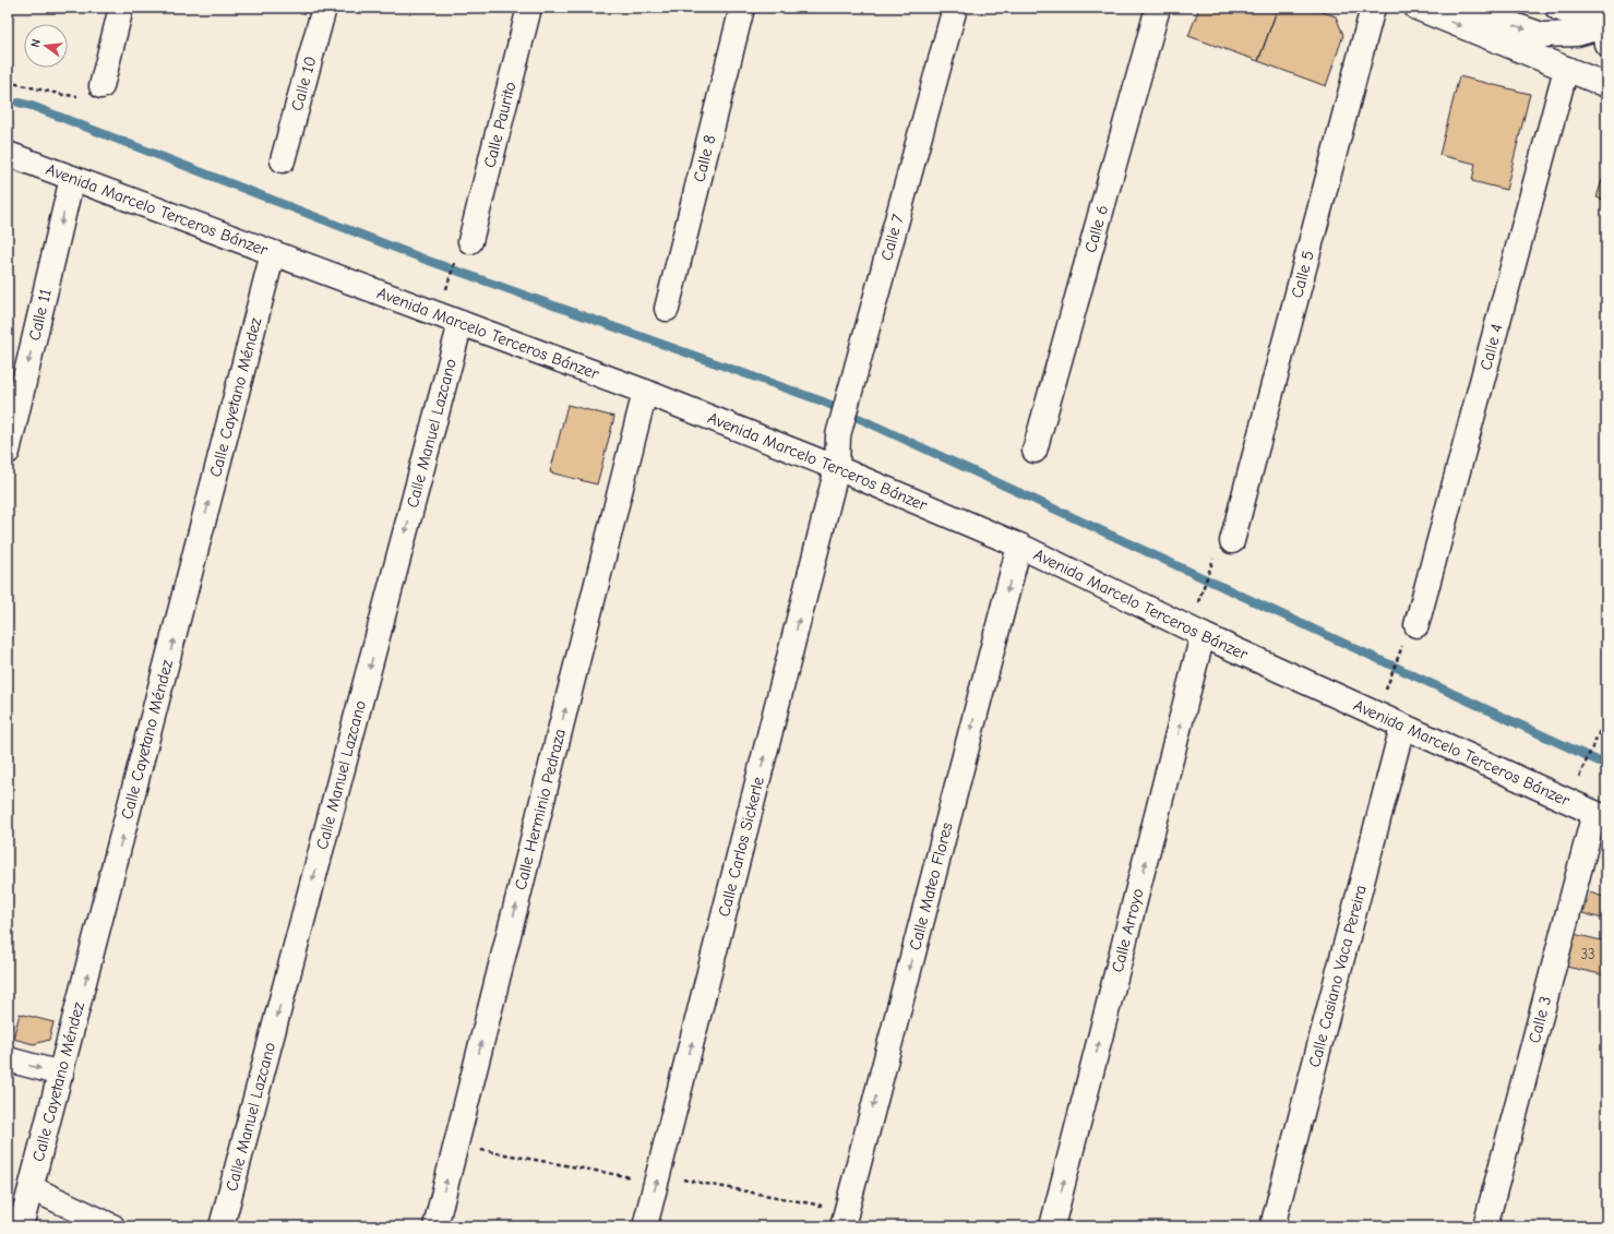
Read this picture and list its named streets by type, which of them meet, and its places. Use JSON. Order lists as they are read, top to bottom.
{
  "streets": {
    "street": [
      "Calle 10",
      "Calle Paurito",
      "Calle 8",
      "Avenida Marcelo Terceros Bánzer",
      "Calle 6",
      "Calle 7",
      "Calle 5",
      "Calle 11",
      "Calle 4",
      "Calle Cayetano Méndez",
      "Calle Manuel Lazcano",
      "Calle Herminio Pedraza",
      "Calle Carlos Sickerle",
      "Calle Mateo Flores",
      "Calle Arroyo",
      "Calle Casiano Vaca Pereira",
      "Calle 3"
    ]
  },
  "crossings": [
    ["Avenida Marcelo Terceros Bánzer", "Calle 7"],
    ["Avenida Marcelo Terceros Bánzer", "Calle 11"],
    ["Avenida Marcelo Terceros Bánzer", "Calle Cayetano Méndez"],
    ["Avenida Marcelo Terceros Bánzer", "Calle Manuel Lazcano"],
    ["Avenida Marcelo Terceros Bánzer", "Calle Herminio Pedraza"],
    ["Avenida Marcelo Terceros Bánzer", "Calle Carlos Sickerle"],
    ["Avenida Marcelo Terceros Bánzer", "Calle Mateo Flores"],
    ["Avenida Marcelo Terceros Bánzer", "Calle Arroyo"],
    ["Avenida Marcelo Terceros Bánzer", "Calle Casiano Vaca Pereira"],
    ["Avenida Marcelo Terceros Bánzer", "Calle 3"],
    ["Calle 7", "Calle Carlos Sickerle"]
  ],
  "one_way": [
    "Calle 11",
    "Calle Cayetano Méndez",
    "Calle Manuel Lazcano",
    "Calle Herminio Pedraza",
    "Calle Carlos Sickerle",
    "Calle Mateo Flores",
    "Calle Arroyo"
  ],
  "house_numbers": ["33"],
  "north": "left"
}
